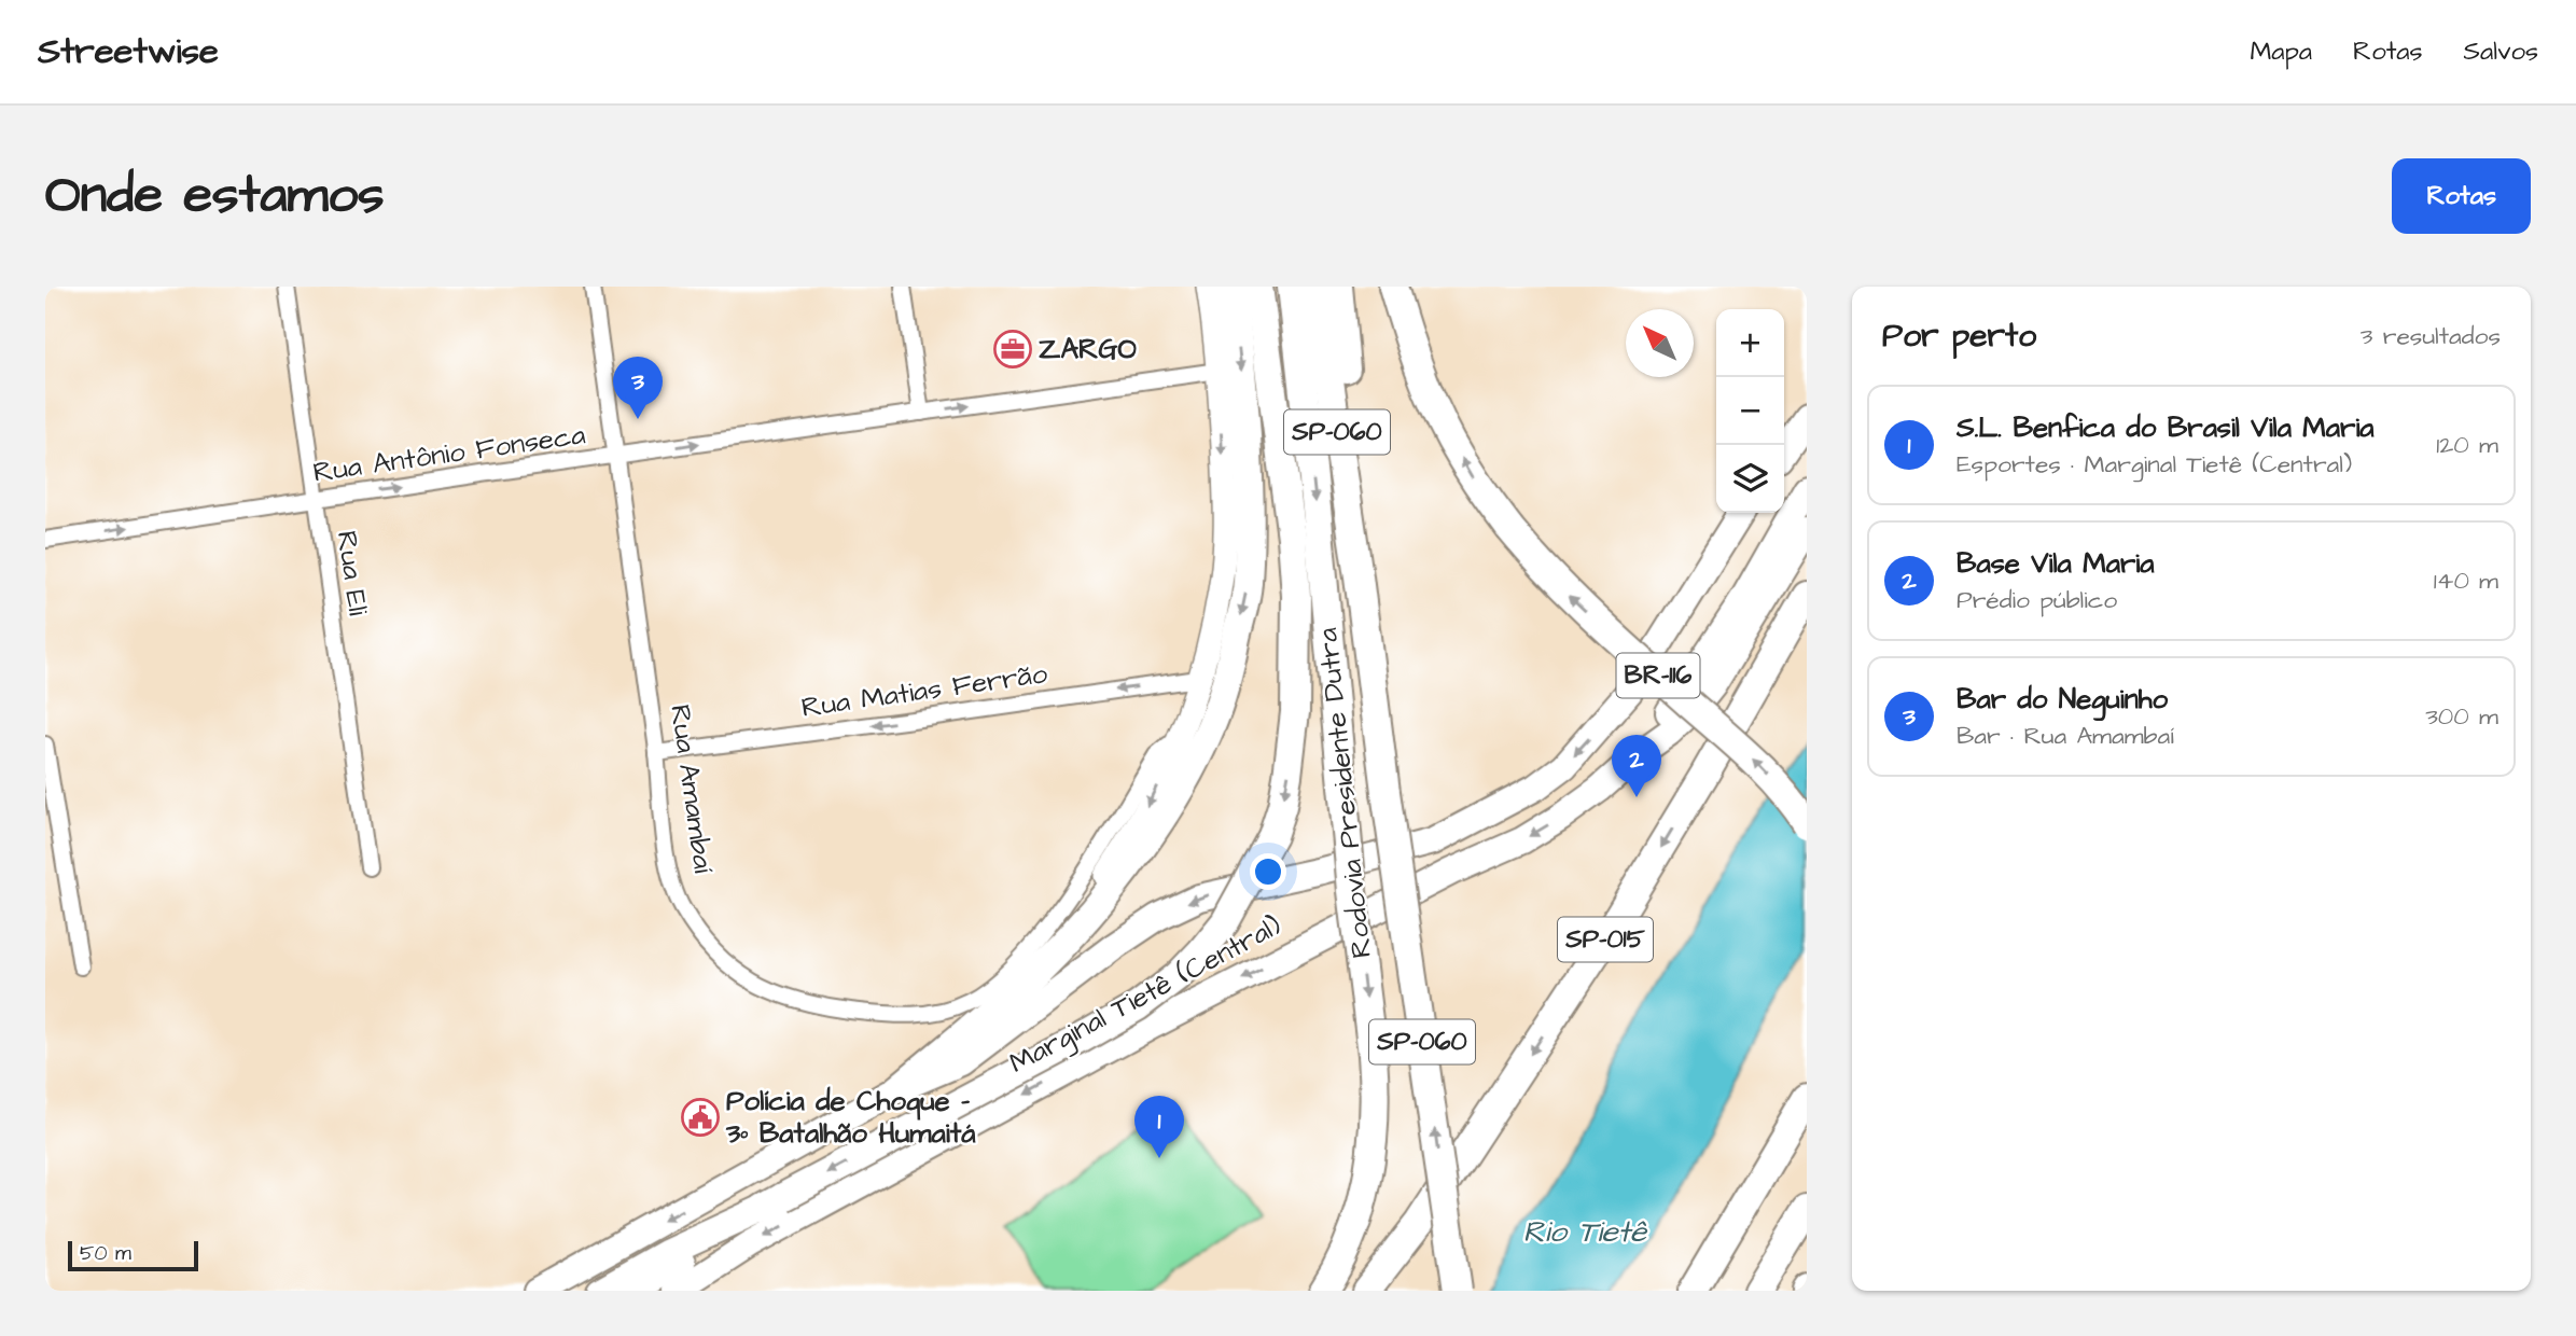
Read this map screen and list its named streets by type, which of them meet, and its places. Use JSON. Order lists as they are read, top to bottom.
{
  "streets": {
    "highway": [
      "SP-060",
      "BR-116",
      "Rodovia Presidente Dutra",
      "SP-015",
      "Marginal Tietê (Central)"
    ],
    "street": [
      "Rua Antônio Fonseca",
      "Rua Eli",
      "Rua Matias Ferrão",
      "Rua Amambaí"
    ]
  },
  "crossings": [
    ["Rua Antônio Fonseca", "Rua Eli"],
    ["Rua Antônio Fonseca", "Rua Amambaí"],
    ["Rua Matias Ferrão", "Rua Amambaí"]
  ],
  "one_way": ["Rua Antônio Fonseca", "Rua Matias Ferrão"],
  "water": ["Rio Tietê"],
  "places": {
    "office": ["ZARGO"],
    "public building": ["Polícia de Choque - 3º Batalhão Humaitá"]
  },
  "scale_bar": "50 m",
  "north": "top left",
  "page": {
    "header": "Streetwise",
    "nav": ["Mapa", "Rotas", "Salvos"],
    "buttons": "Rotas",
    "title": "Onde estamos",
    "heading": ["Por perto", "3 resultados"],
    "map_buttons": ["+", "−"],
    "pins": ["3", "2", "1"],
    "list": [
      {
        "mark": "1",
        "name": "S.L. Benfica do Brasil Vila Maria",
        "note": "Esportes · Marginal Tietê (Central)",
        "value": "120 m"
      },
      {
        "mark": "2",
        "name": "Base Vila Maria",
        "note": "Prédio público",
        "value": "140 m"
      },
      {
        "mark": "3",
        "name": "Bar do Neguinho",
        "note": "Bar · Rua Amambaí",
        "value": "300 m"
      }
    ],
    "scale": "50 m"
  }
}
